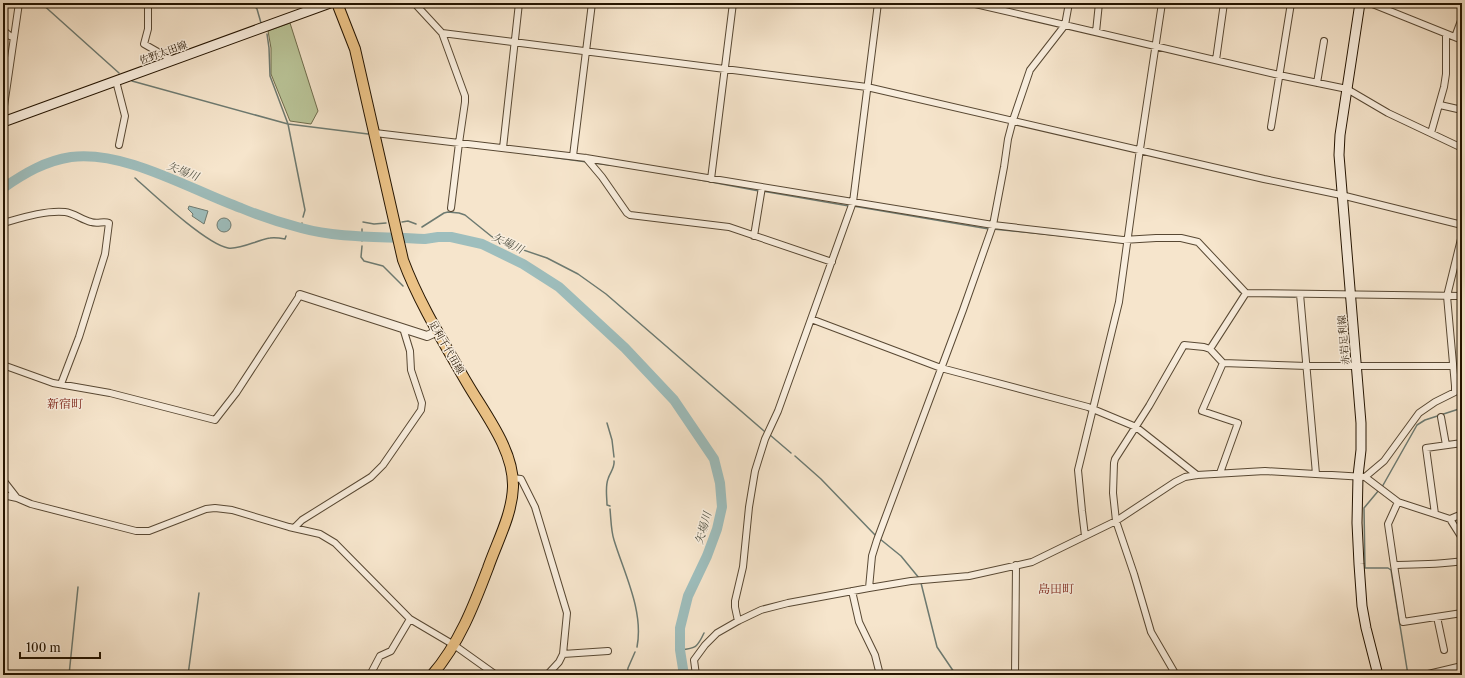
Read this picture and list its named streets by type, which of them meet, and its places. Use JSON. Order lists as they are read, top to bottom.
{
  "streets": {
    "main road": ["佐野太田線", "赤岩足利線", "足利千代田線"]
  },
  "districts": ["新宿町", "島田町"],
  "water": ["矢場川"],
  "scale_bar": "100 m"
}
